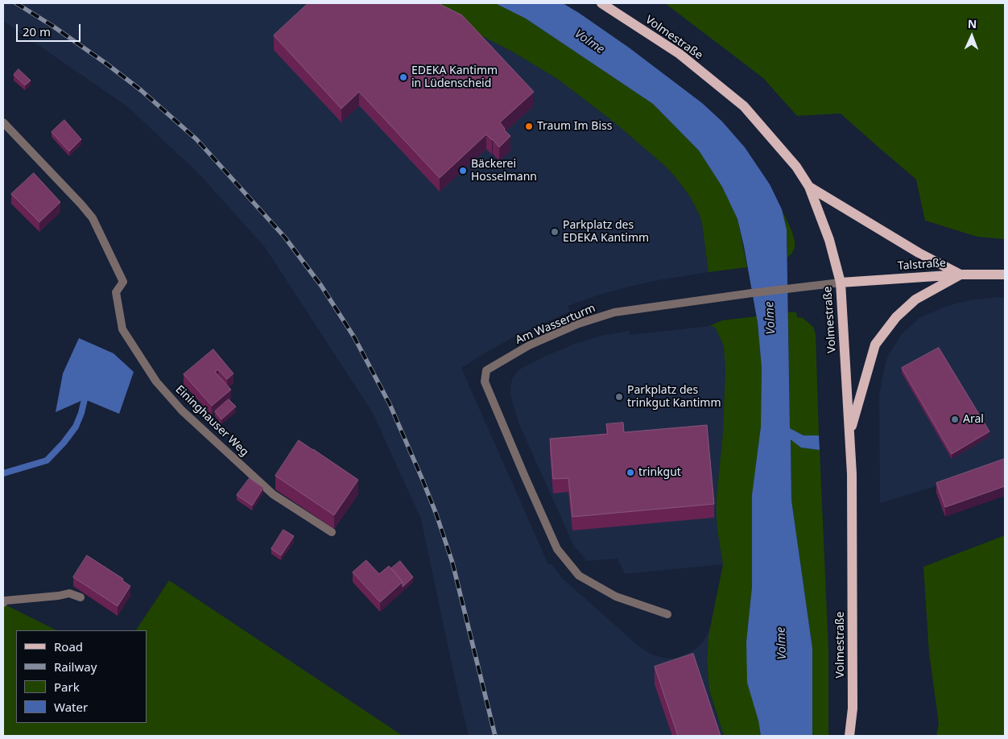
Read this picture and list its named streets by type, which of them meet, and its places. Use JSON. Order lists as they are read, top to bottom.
{
  "streets": {
    "main road": ["Volmestraße", "Talstraße"],
    "street": ["Am Wasserturm", "Eininghauser Weg"]
  },
  "crossings": [
    ["Volmestraße", "Talstraße"],
    ["Volmestraße", "Am Wasserturm"],
    ["Talstraße", "Am Wasserturm"]
  ],
  "water": ["Volme"],
  "places": [
    "EDEKA Kantimm in Lüdenscheid",
    "Traum Im Biss",
    "Bäckerei Hosselmann",
    "Parkplatz des EDEKA Kantimm",
    "Parkplatz des trinkgut Kantimm",
    "Aral",
    "trinkgut"
  ],
  "legend": [
    "Road",
    "Railway",
    "Park",
    "Water"
  ],
  "scale_bar": "20 m",
  "north": "top"
}
